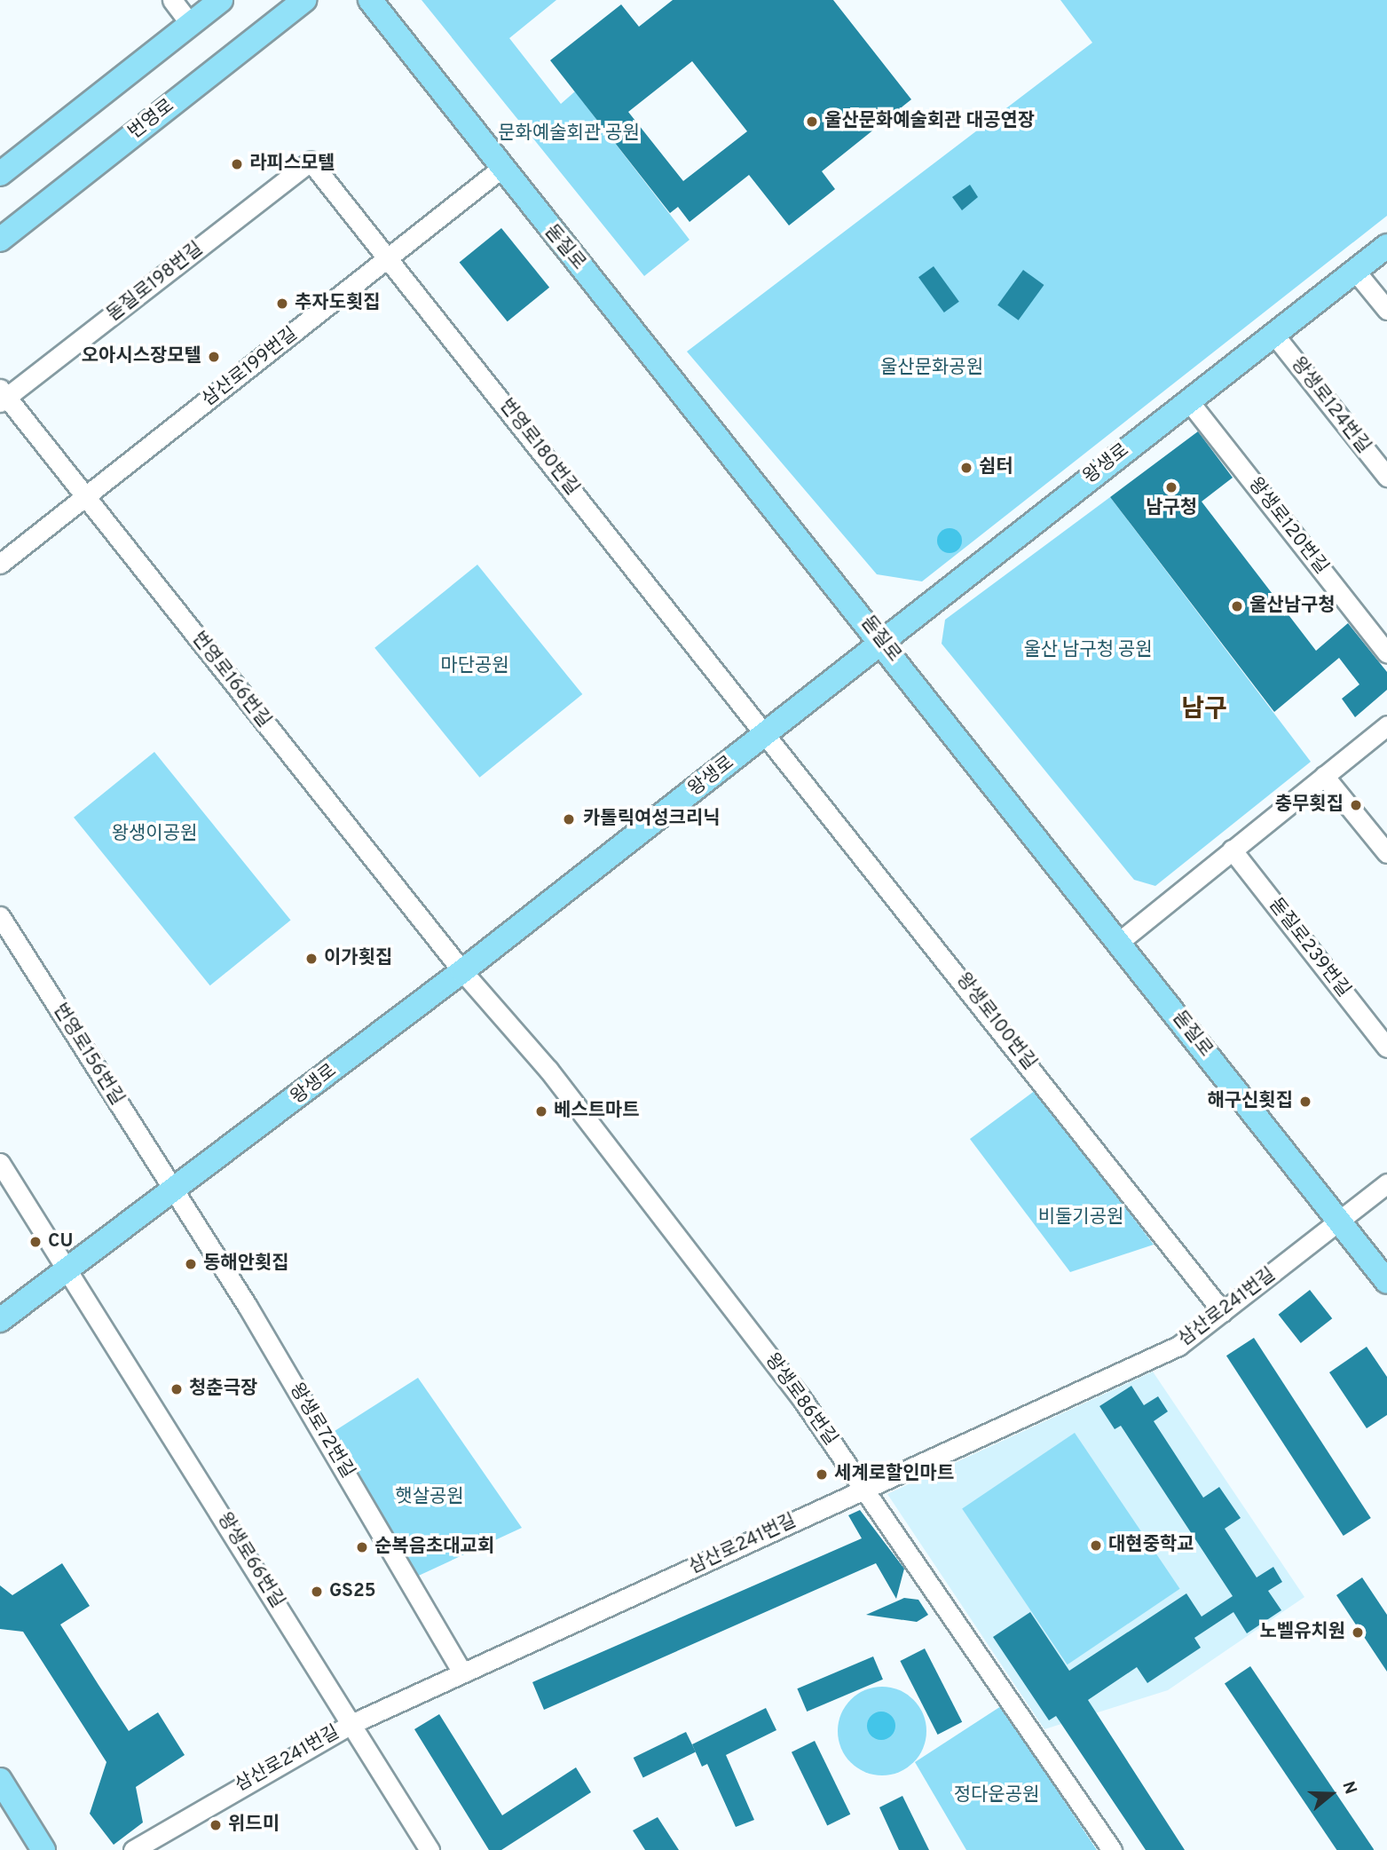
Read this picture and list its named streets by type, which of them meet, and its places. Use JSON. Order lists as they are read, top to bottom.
{
  "streets": {
    "main road": ["번영로", "돋질로", "왕생로"],
    "street": [
      "돋질로198번길",
      "삼산로199번길",
      "왕생로124번길",
      "번영로180번길",
      "왕생로120번길",
      "번영로166번길",
      "돋질로239번길",
      "왕생로100번길",
      "번영로156번길",
      "삼산로241번길",
      "왕생로86번길",
      "왕생로72번길",
      "왕생로66번길"
    ]
  },
  "crossings": [
    ["돋질로", "삼산로199번길"],
    ["돋질로", "왕생로"],
    ["돋질로", "삼산로241번길"],
    ["돋질로198번길", "번영로180번길"],
    ["돋질로198번길", "번영로166번길"],
    ["삼산로199번길", "번영로180번길"],
    ["삼산로199번길", "번영로166번길"],
    ["왕생로124번길", "왕생로"],
    ["번영로180번길", "왕생로"],
    ["번영로180번길", "왕생로100번길"],
    ["왕생로", "왕생로120번길"],
    ["왕생로", "번영로166번길"],
    ["왕생로", "왕생로100번길"],
    ["왕생로", "번영로156번길"],
    ["왕생로", "왕생로86번길"],
    ["왕생로", "왕생로72번길"],
    ["왕생로", "왕생로66번길"],
    ["번영로166번길", "왕생로86번길"],
    ["왕생로100번길", "삼산로241번길"],
    ["번영로156번길", "왕생로72번길"],
    ["삼산로241번길", "왕생로86번길"],
    ["삼산로241번길", "왕생로72번길"],
    ["삼산로241번길", "왕생로66번길"]
  ],
  "districts": ["남구"],
  "parks": [
    "문화예술회관 공원",
    "울산문화공원",
    "울산 남구청 공원",
    "마단공원",
    "왕생이공원",
    "비둘기공원",
    "햇살공원",
    "정다운공원"
  ],
  "places": [
    "울산문화예술회관 대공연장",
    "라피스모텔",
    "추자도횟집",
    "오아시스장모텔",
    "쉼터",
    "남구청",
    "울산남구청",
    "충무횟집",
    "카톨릭여성크리닉",
    "이가횟집",
    "해구신횟집",
    "베스트마트",
    "CU",
    "동해안횟집",
    "청춘극장",
    "세계로할인마트",
    "대현중학교",
    "순복음초대교회",
    "GS25",
    "노벨유치원",
    "위드미"
  ],
  "north": "right"
}
